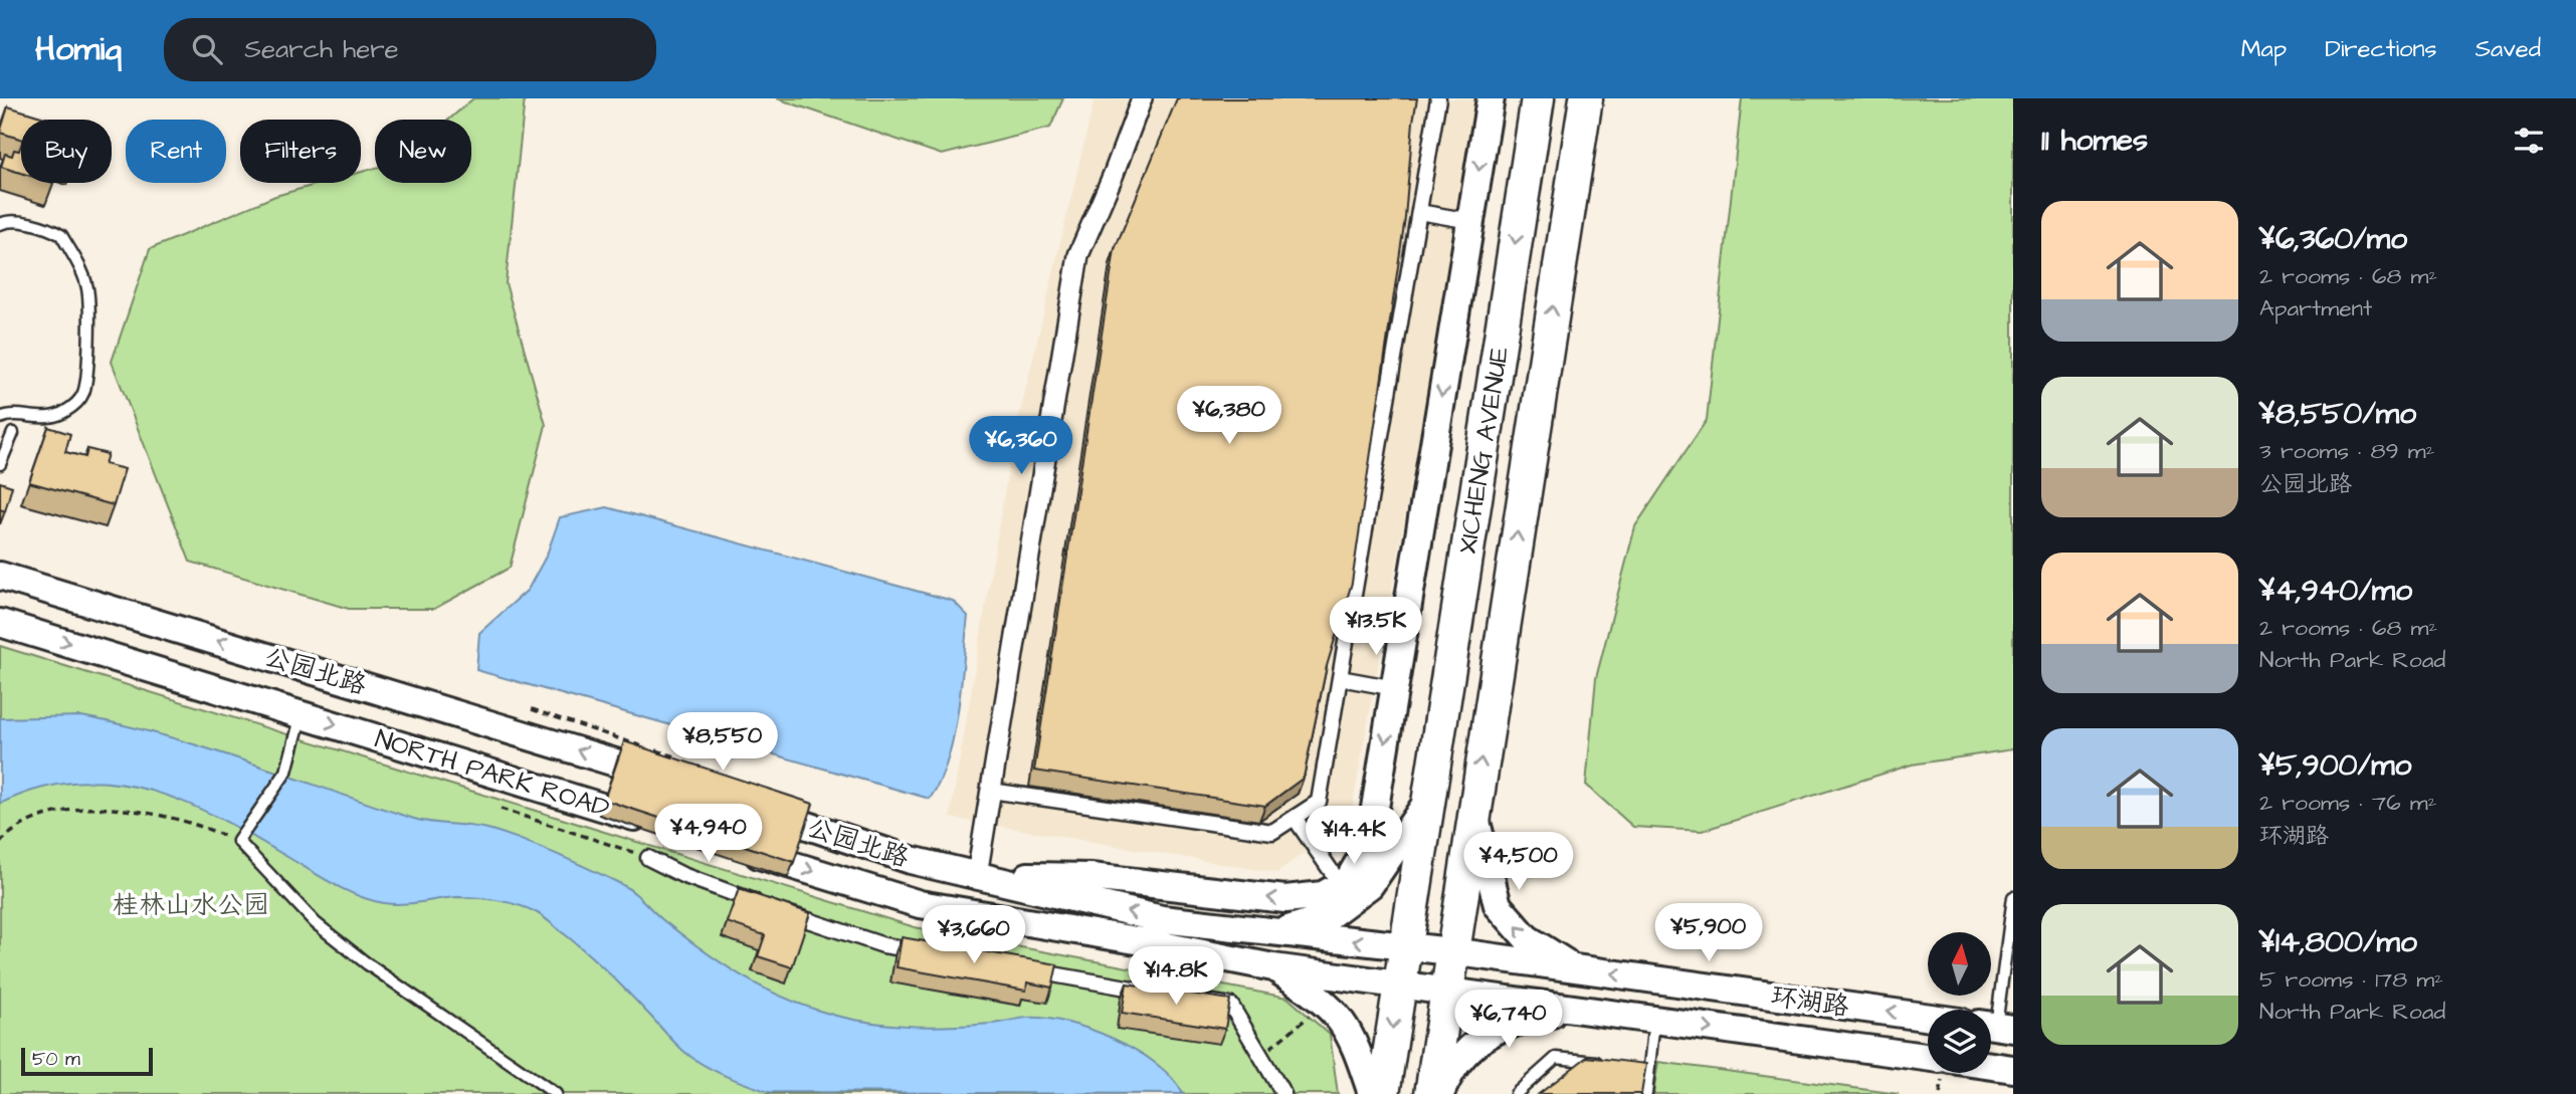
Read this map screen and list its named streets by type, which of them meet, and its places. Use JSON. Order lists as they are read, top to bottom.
{
  "streets": {
    "highway": ["XICHENG AVENUE"],
    "main road": ["公园北路", "NORTH PARK ROAD", "环湖路"]
  },
  "crossings": [
    ["XICHENG AVENUE", "公园北路"],
    ["XICHENG AVENUE", "环湖路"],
    ["公园北路", "环湖路"]
  ],
  "one_way": ["NORTH PARK ROAD"],
  "parks": ["桂林山水公园"],
  "scale_bar": "50 m",
  "north": "top",
  "page": {
    "header": "Homiq",
    "search": "Search here",
    "nav": ["Map", "Directions", "Saved"],
    "heading": "11 homes",
    "chip": [
      "Buy",
      "Rent",
      "Filters",
      "New"
    ],
    "list": [
      {
        "name": "¥6,360/mo",
        "note": "2 rooms · 68 m² · Apartment"
      },
      {
        "name": "¥8,550/mo",
        "note": "3 rooms · 89 m² · 公园北路"
      },
      {
        "name": "¥4,940/mo",
        "note": "2 rooms · 68 m² · North Park Road"
      },
      {
        "name": "¥5,900/mo",
        "note": "2 rooms · 76 m² · 环湖路"
      },
      {
        "name": "¥14,800/mo",
        "note": "5 rooms · 178 m² · North Park Road"
      }
    ],
    "price": [
      "¥6,380",
      "¥6,360",
      "¥13.5K",
      "¥8,550",
      "¥4,940",
      "¥14.4K",
      "¥4,500",
      "¥5,900",
      "¥3,660",
      "¥14.8K",
      "¥6,740"
    ],
    "scale": "50 m"
  }
}
